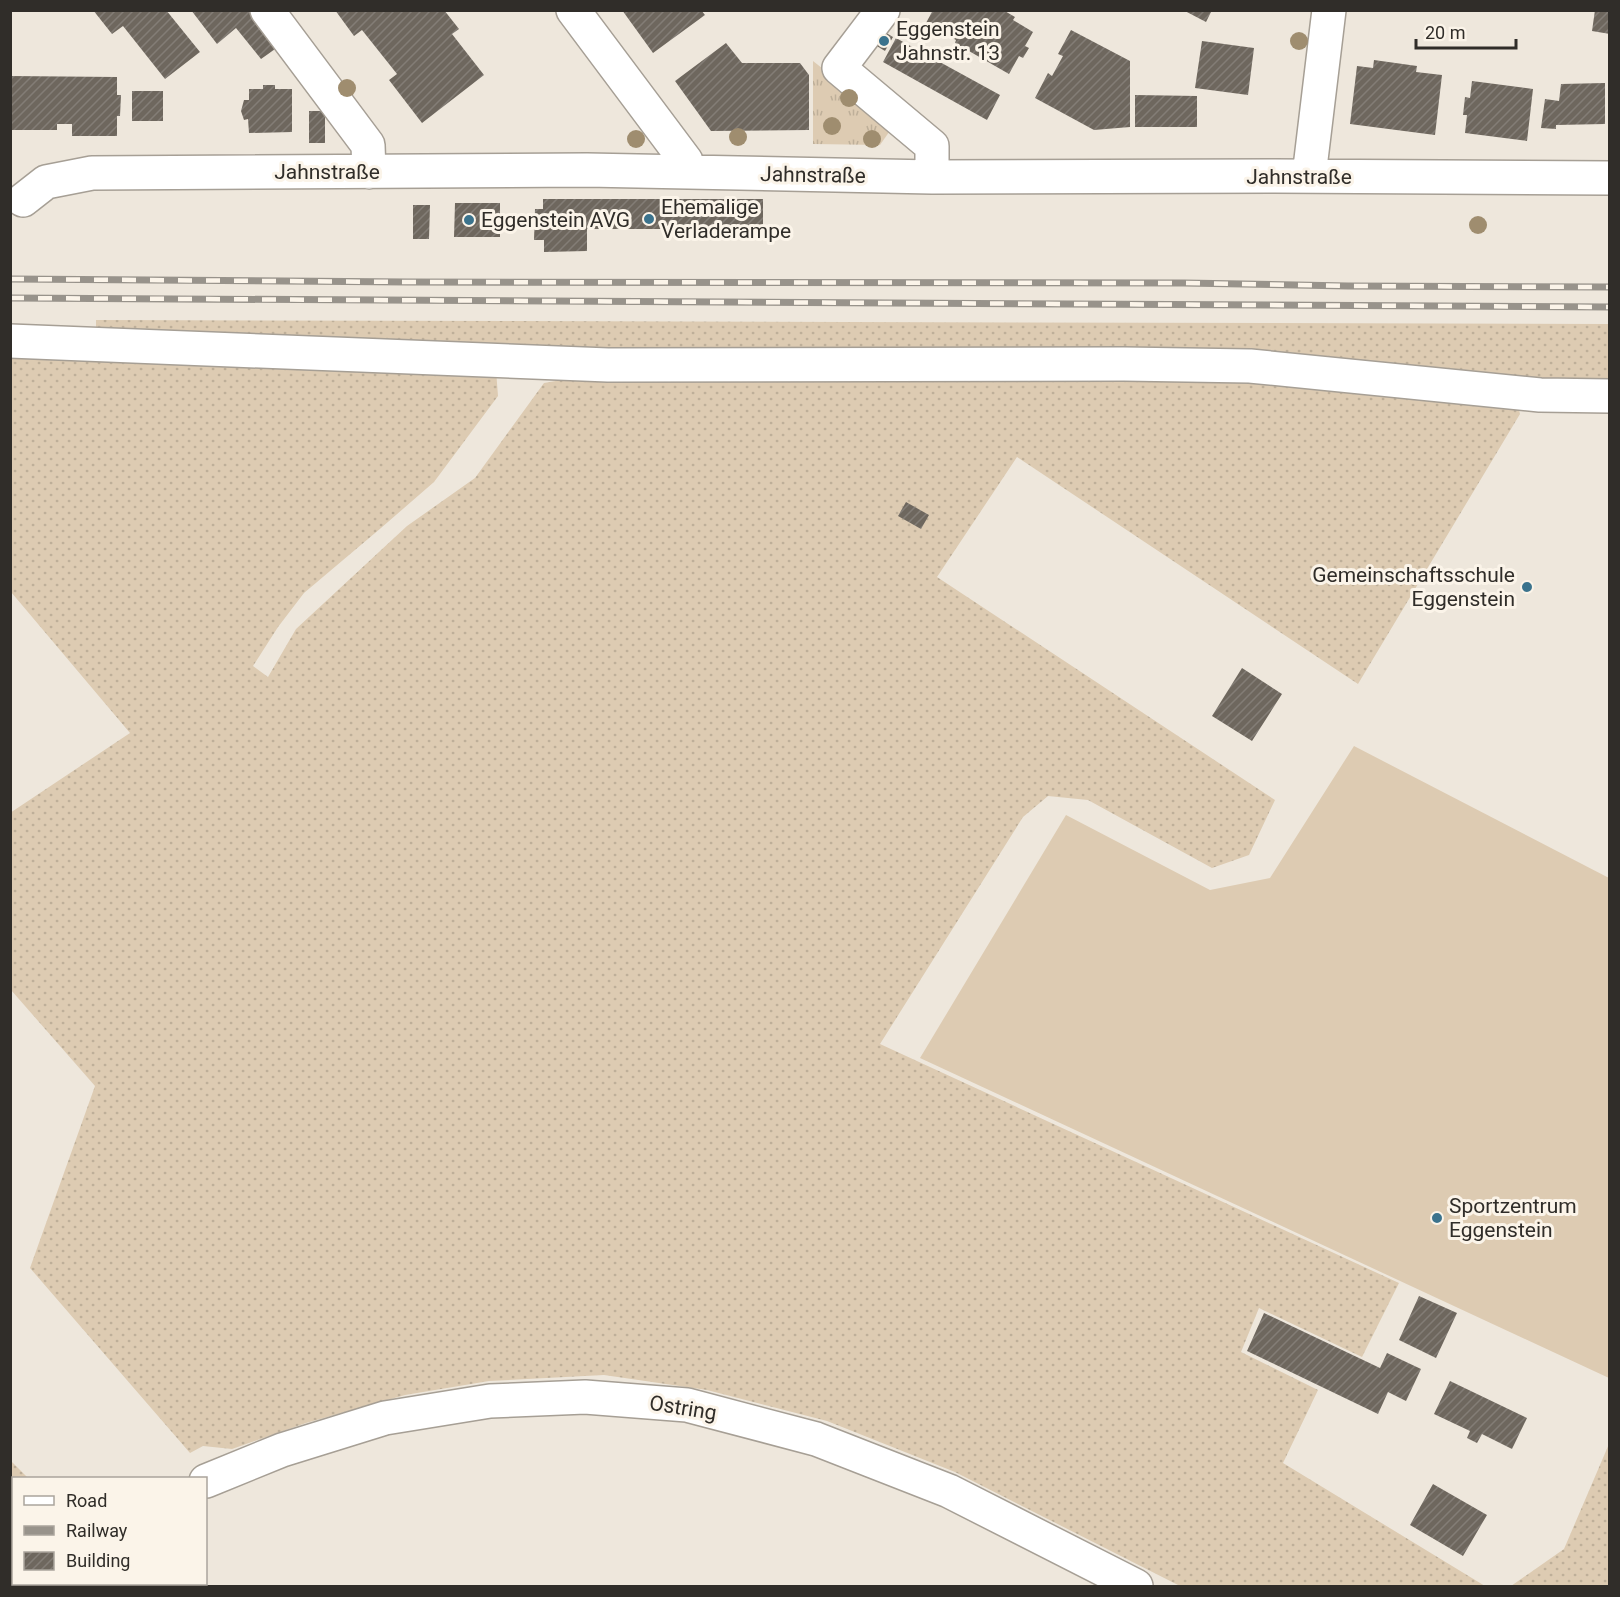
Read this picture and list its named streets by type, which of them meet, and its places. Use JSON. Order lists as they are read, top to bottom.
{
  "streets": {
    "street": ["Jahnstraße", "Ostring"]
  },
  "places": [
    "Eggenstein Jahnstr. 13",
    "Ehemalige Verladerampe",
    "Eggenstein AVG",
    "Gemeinschaftsschule Eggenstein",
    "Sportzentrum Eggenstein"
  ],
  "legend": ["Road", "Railway", "Building"],
  "scale_bar": "20 m"
}
